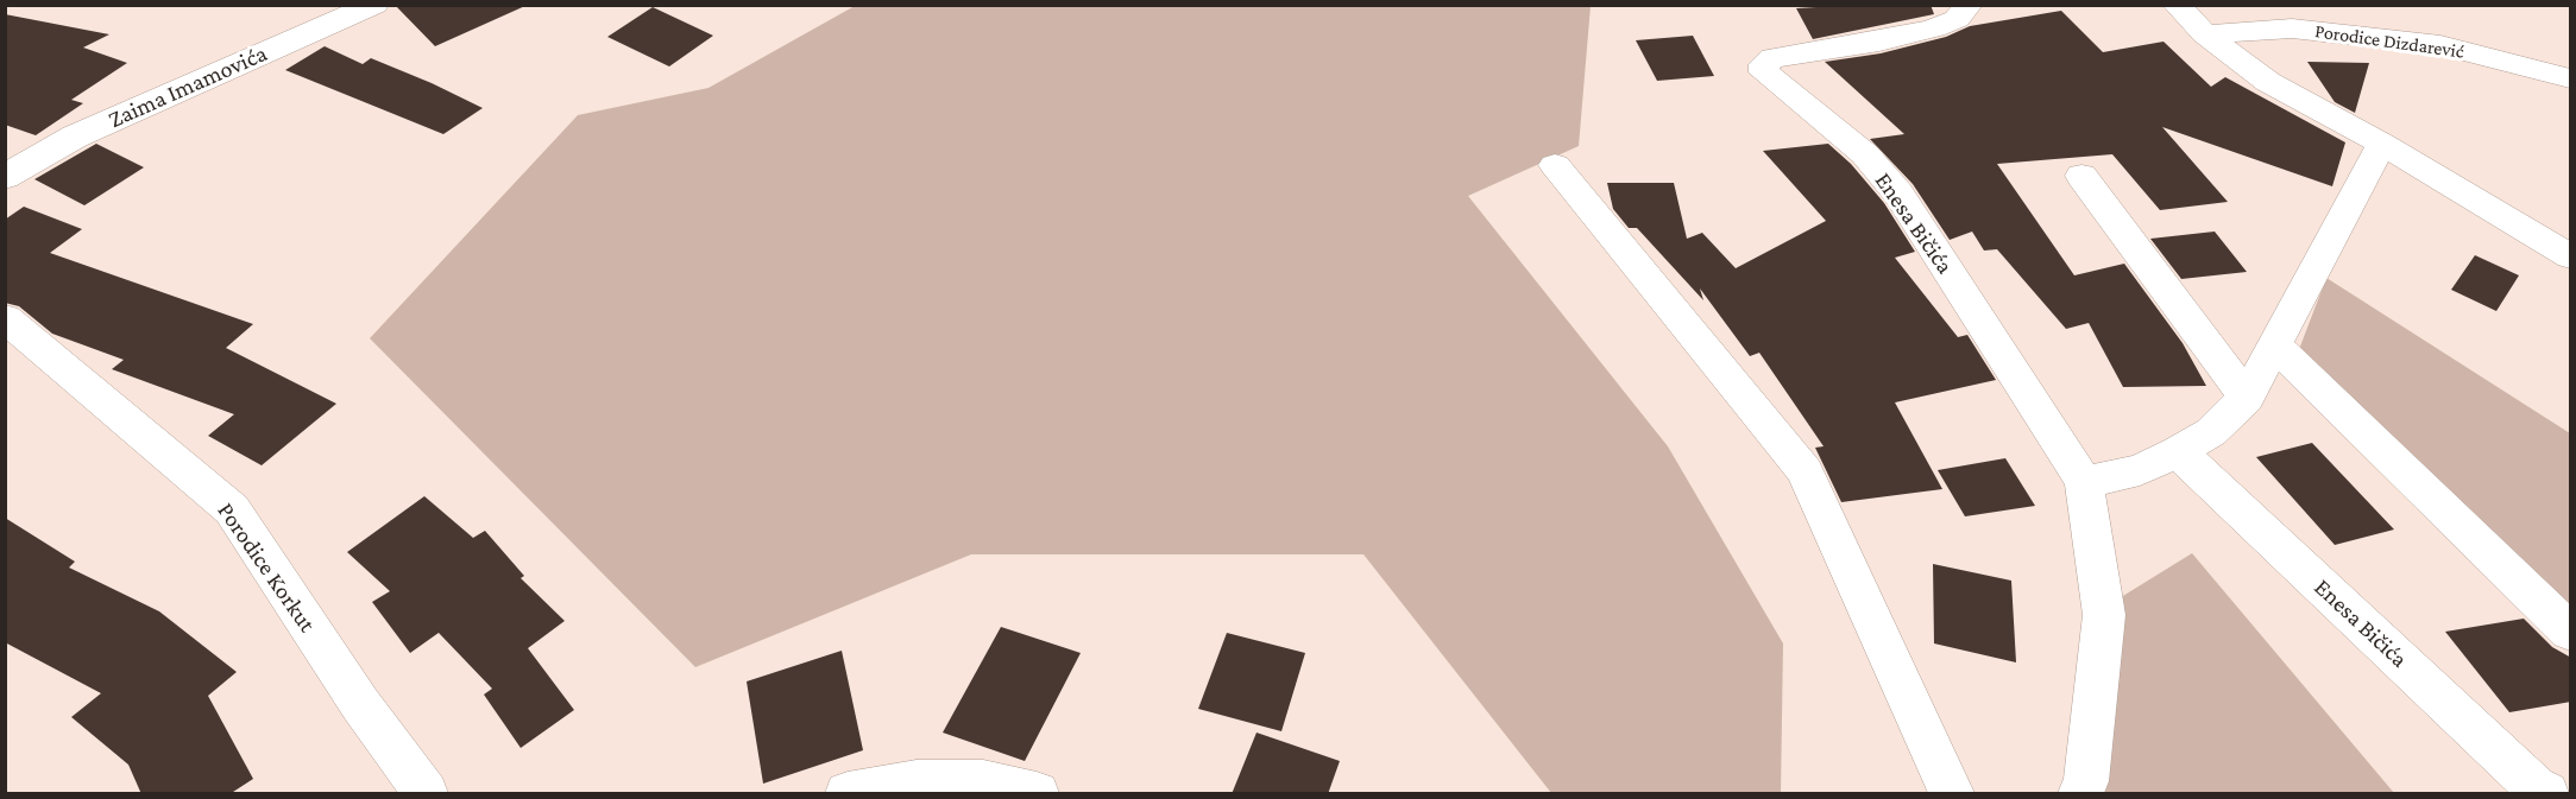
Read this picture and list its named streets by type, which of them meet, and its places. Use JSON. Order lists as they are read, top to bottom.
{
  "streets": {
    "street": [
      "Porodice Dizdarević",
      "Zaima Imamovića",
      "Enesa Bičića",
      "Porodice Korkut"
    ]
  }
}
